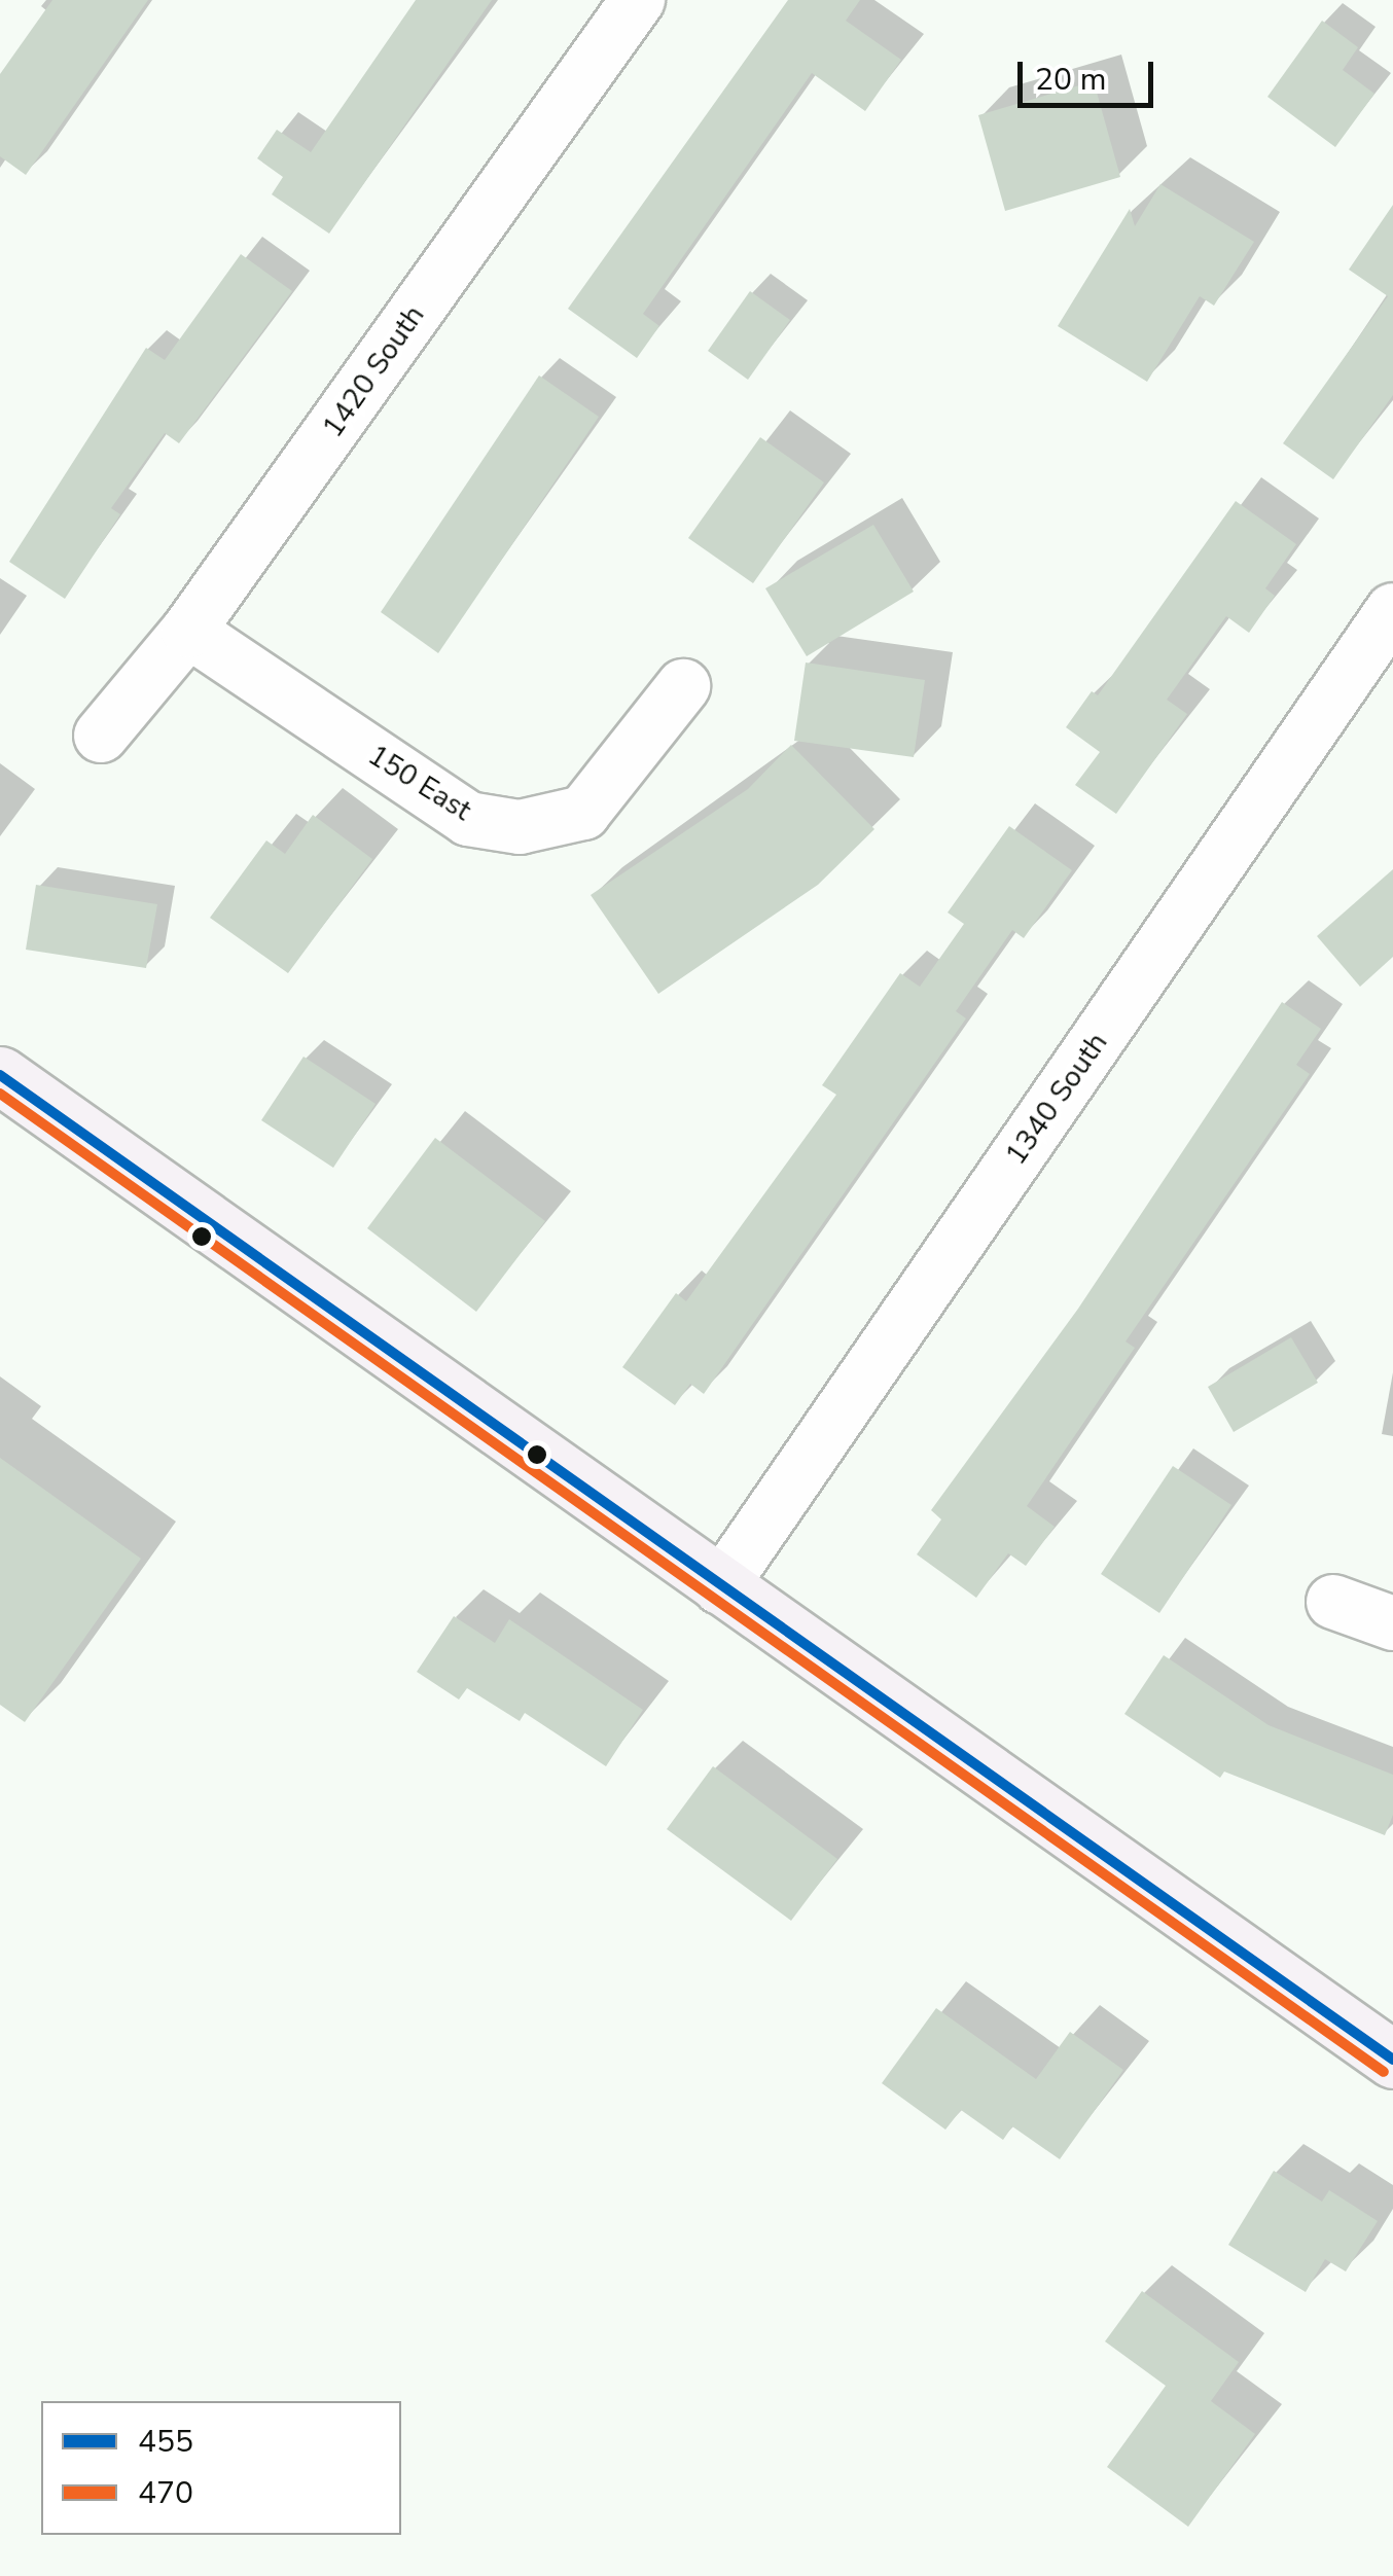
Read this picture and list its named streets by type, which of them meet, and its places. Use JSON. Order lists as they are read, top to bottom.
{
  "streets": {
    "street": ["1420 South", "150 East", "1340 South"]
  },
  "crossings": [
    ["1420 South", "150 East"]
  ],
  "lines": ["transit line 455", "transit line 470"],
  "legend": ["455", "470"],
  "scale_bar": "20 m"
}
